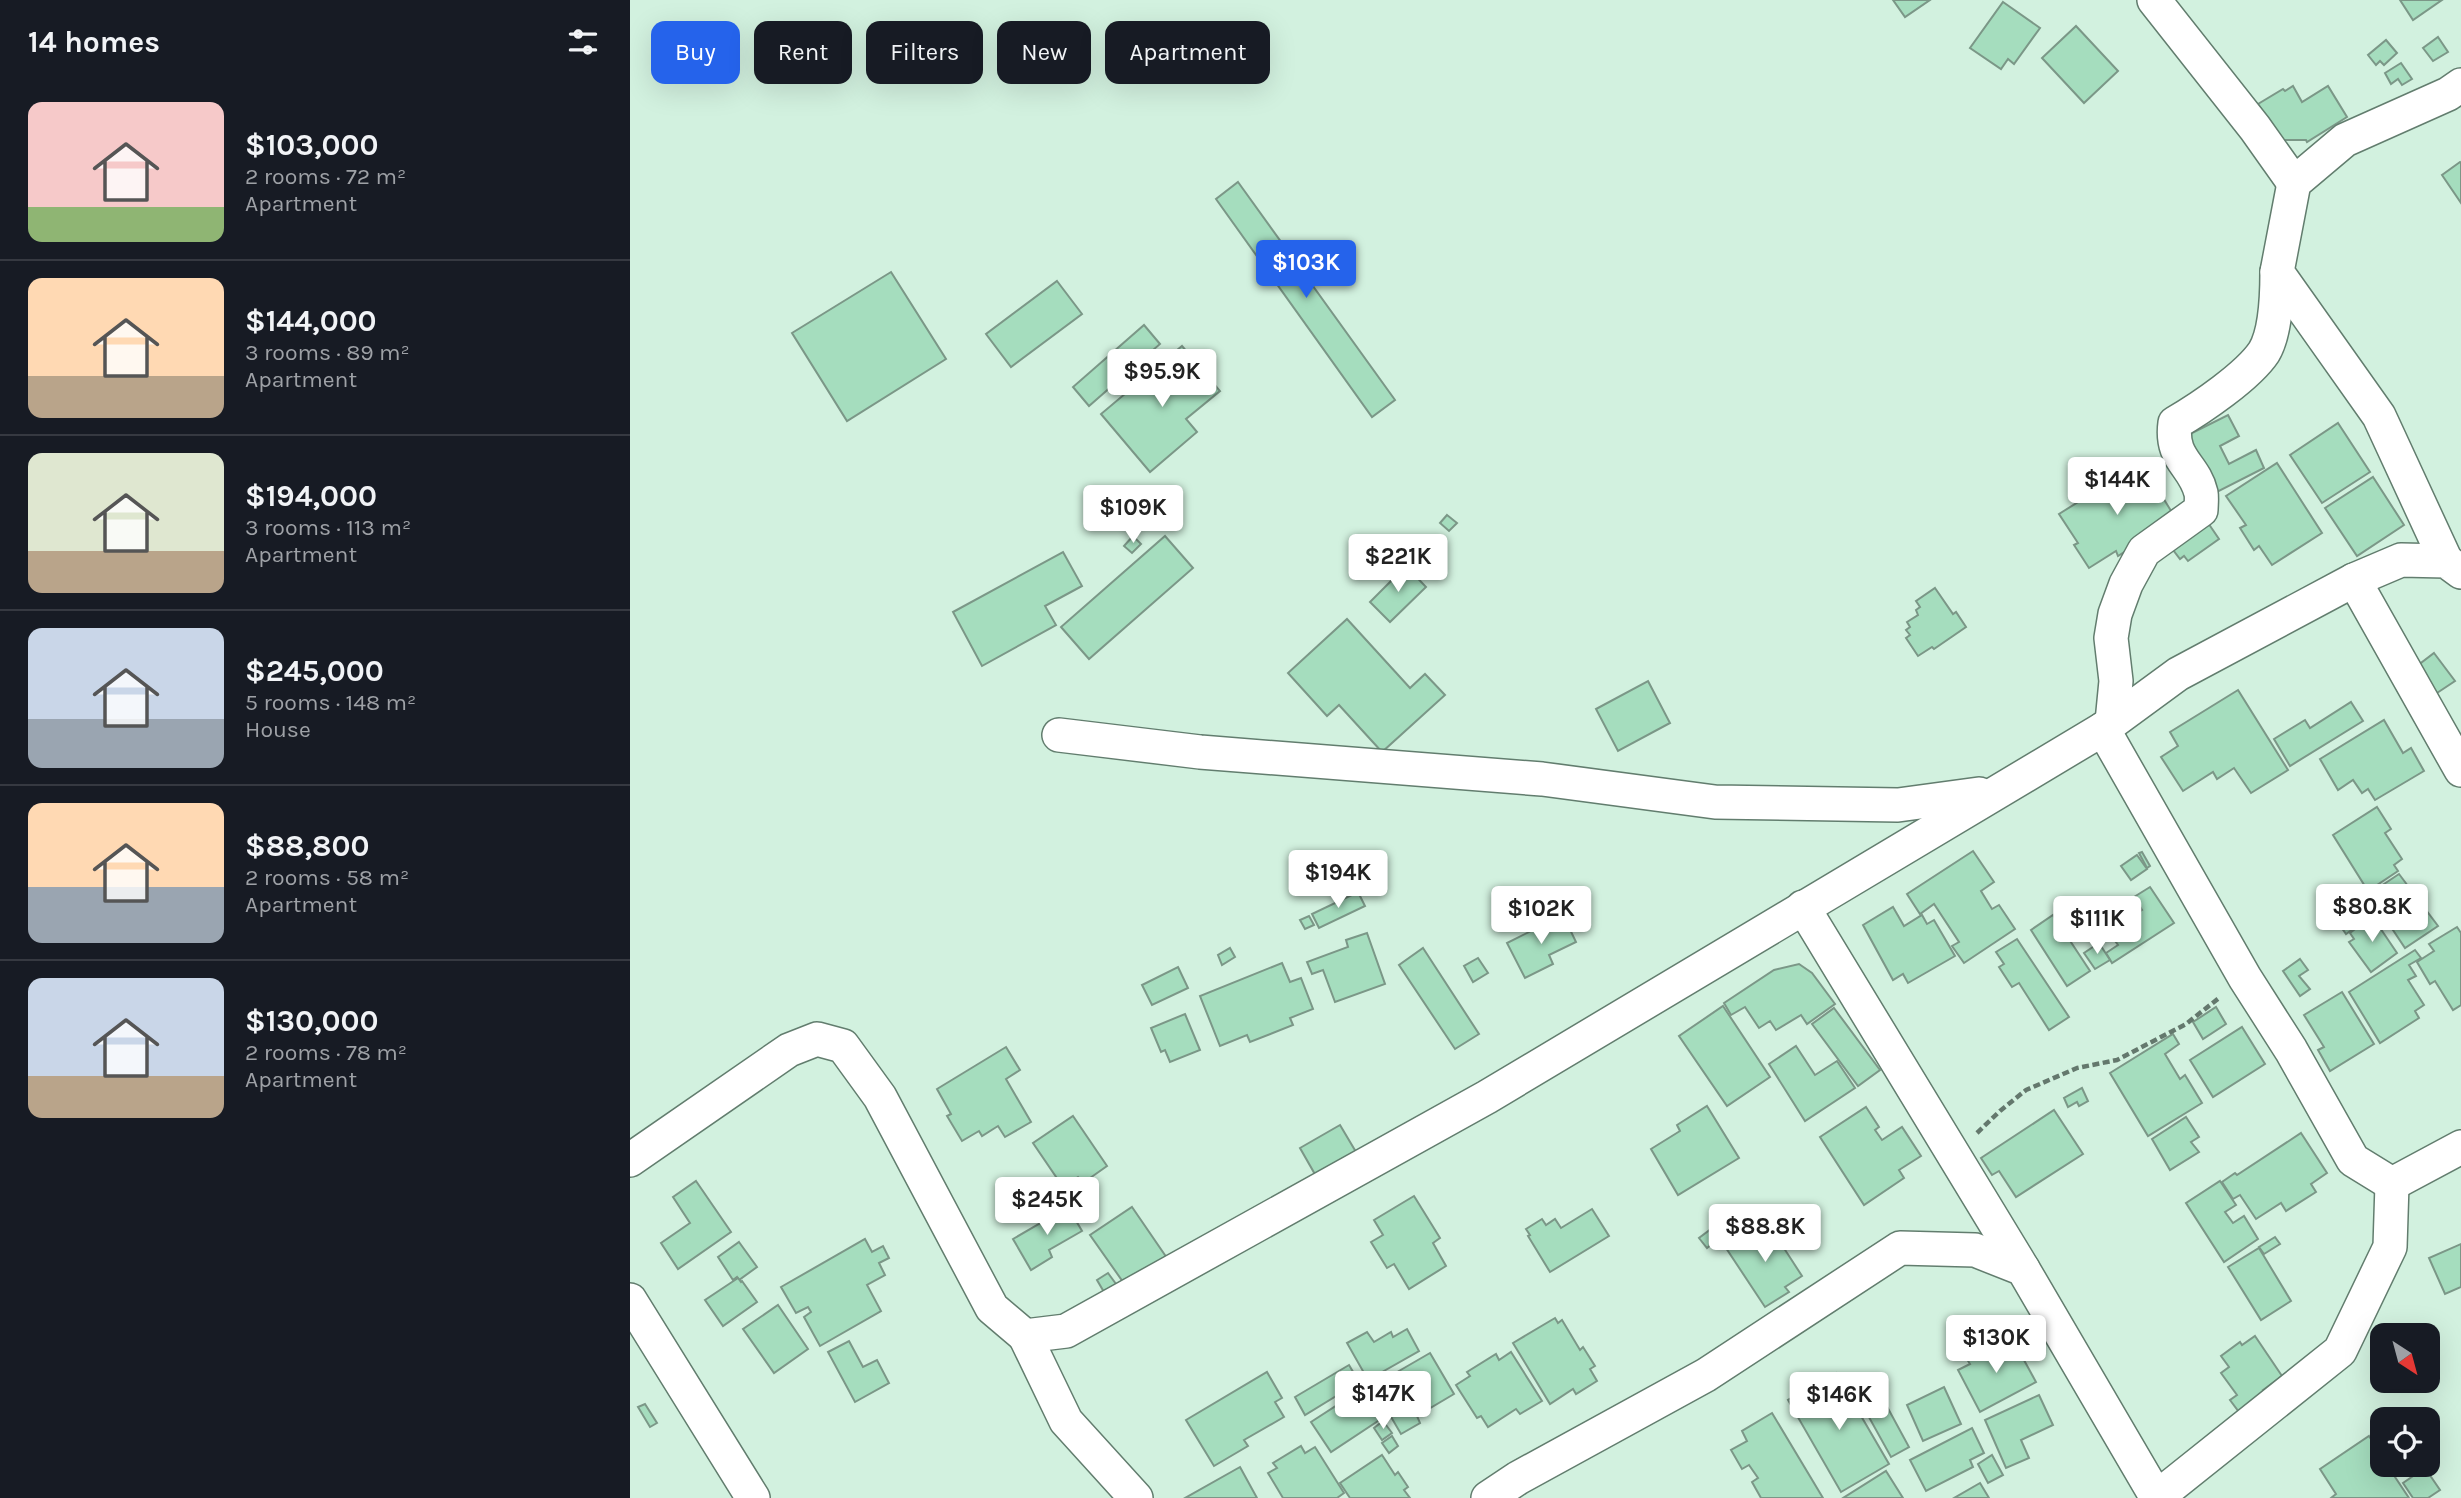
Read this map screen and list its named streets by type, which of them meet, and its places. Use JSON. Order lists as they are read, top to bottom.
{
  "north": "bottom right",
  "page": {
    "heading": "14 homes",
    "chip": [
      "Buy",
      "Rent",
      "Filters",
      "New",
      "Apartment"
    ],
    "list": [
      {
        "name": "$103,000",
        "note": "2 rooms · 72 m² · Apartment"
      },
      {
        "name": "$144,000",
        "note": "3 rooms · 89 m² · Apartment"
      },
      {
        "name": "$194,000",
        "note": "3 rooms · 113 m² · Apartment"
      },
      {
        "name": "$245,000",
        "note": "5 rooms · 148 m² · House"
      },
      {
        "name": "$88,800",
        "note": "2 rooms · 58 m² · Apartment"
      },
      {
        "name": "$130,000",
        "note": "2 rooms · 78 m² · Apartment"
      }
    ],
    "price": [
      "$103K",
      "$95.9K",
      "$144K",
      "$109K",
      "$221K",
      "$194K",
      "$80.8K",
      "$102K",
      "$111K",
      "$245K",
      "$88.8K",
      "$130K",
      "$147K",
      "$146K"
    ]
  }
}
